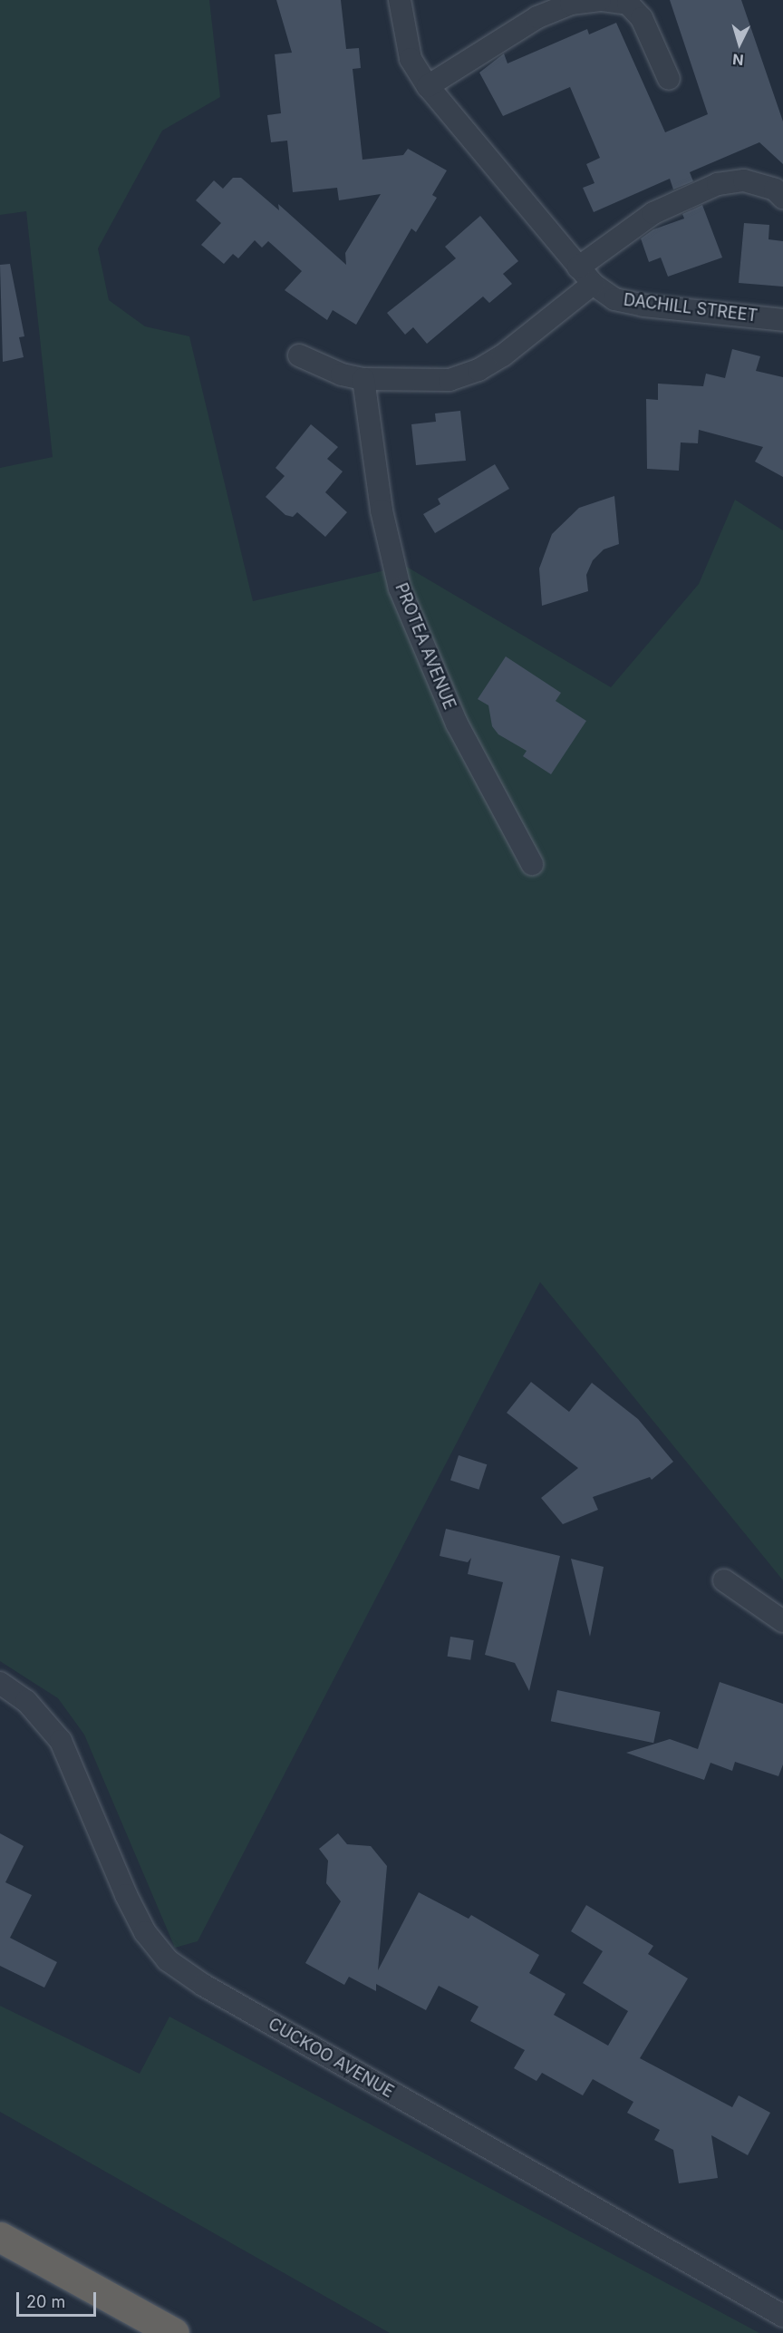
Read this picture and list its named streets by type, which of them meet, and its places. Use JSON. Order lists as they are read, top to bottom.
{
  "streets": {
    "street": ["DACHILL STREET", "PROTEA AVENUE", "CUCKOO AVENUE"]
  },
  "scale_bar": "20 m",
  "north": "bottom"
}
